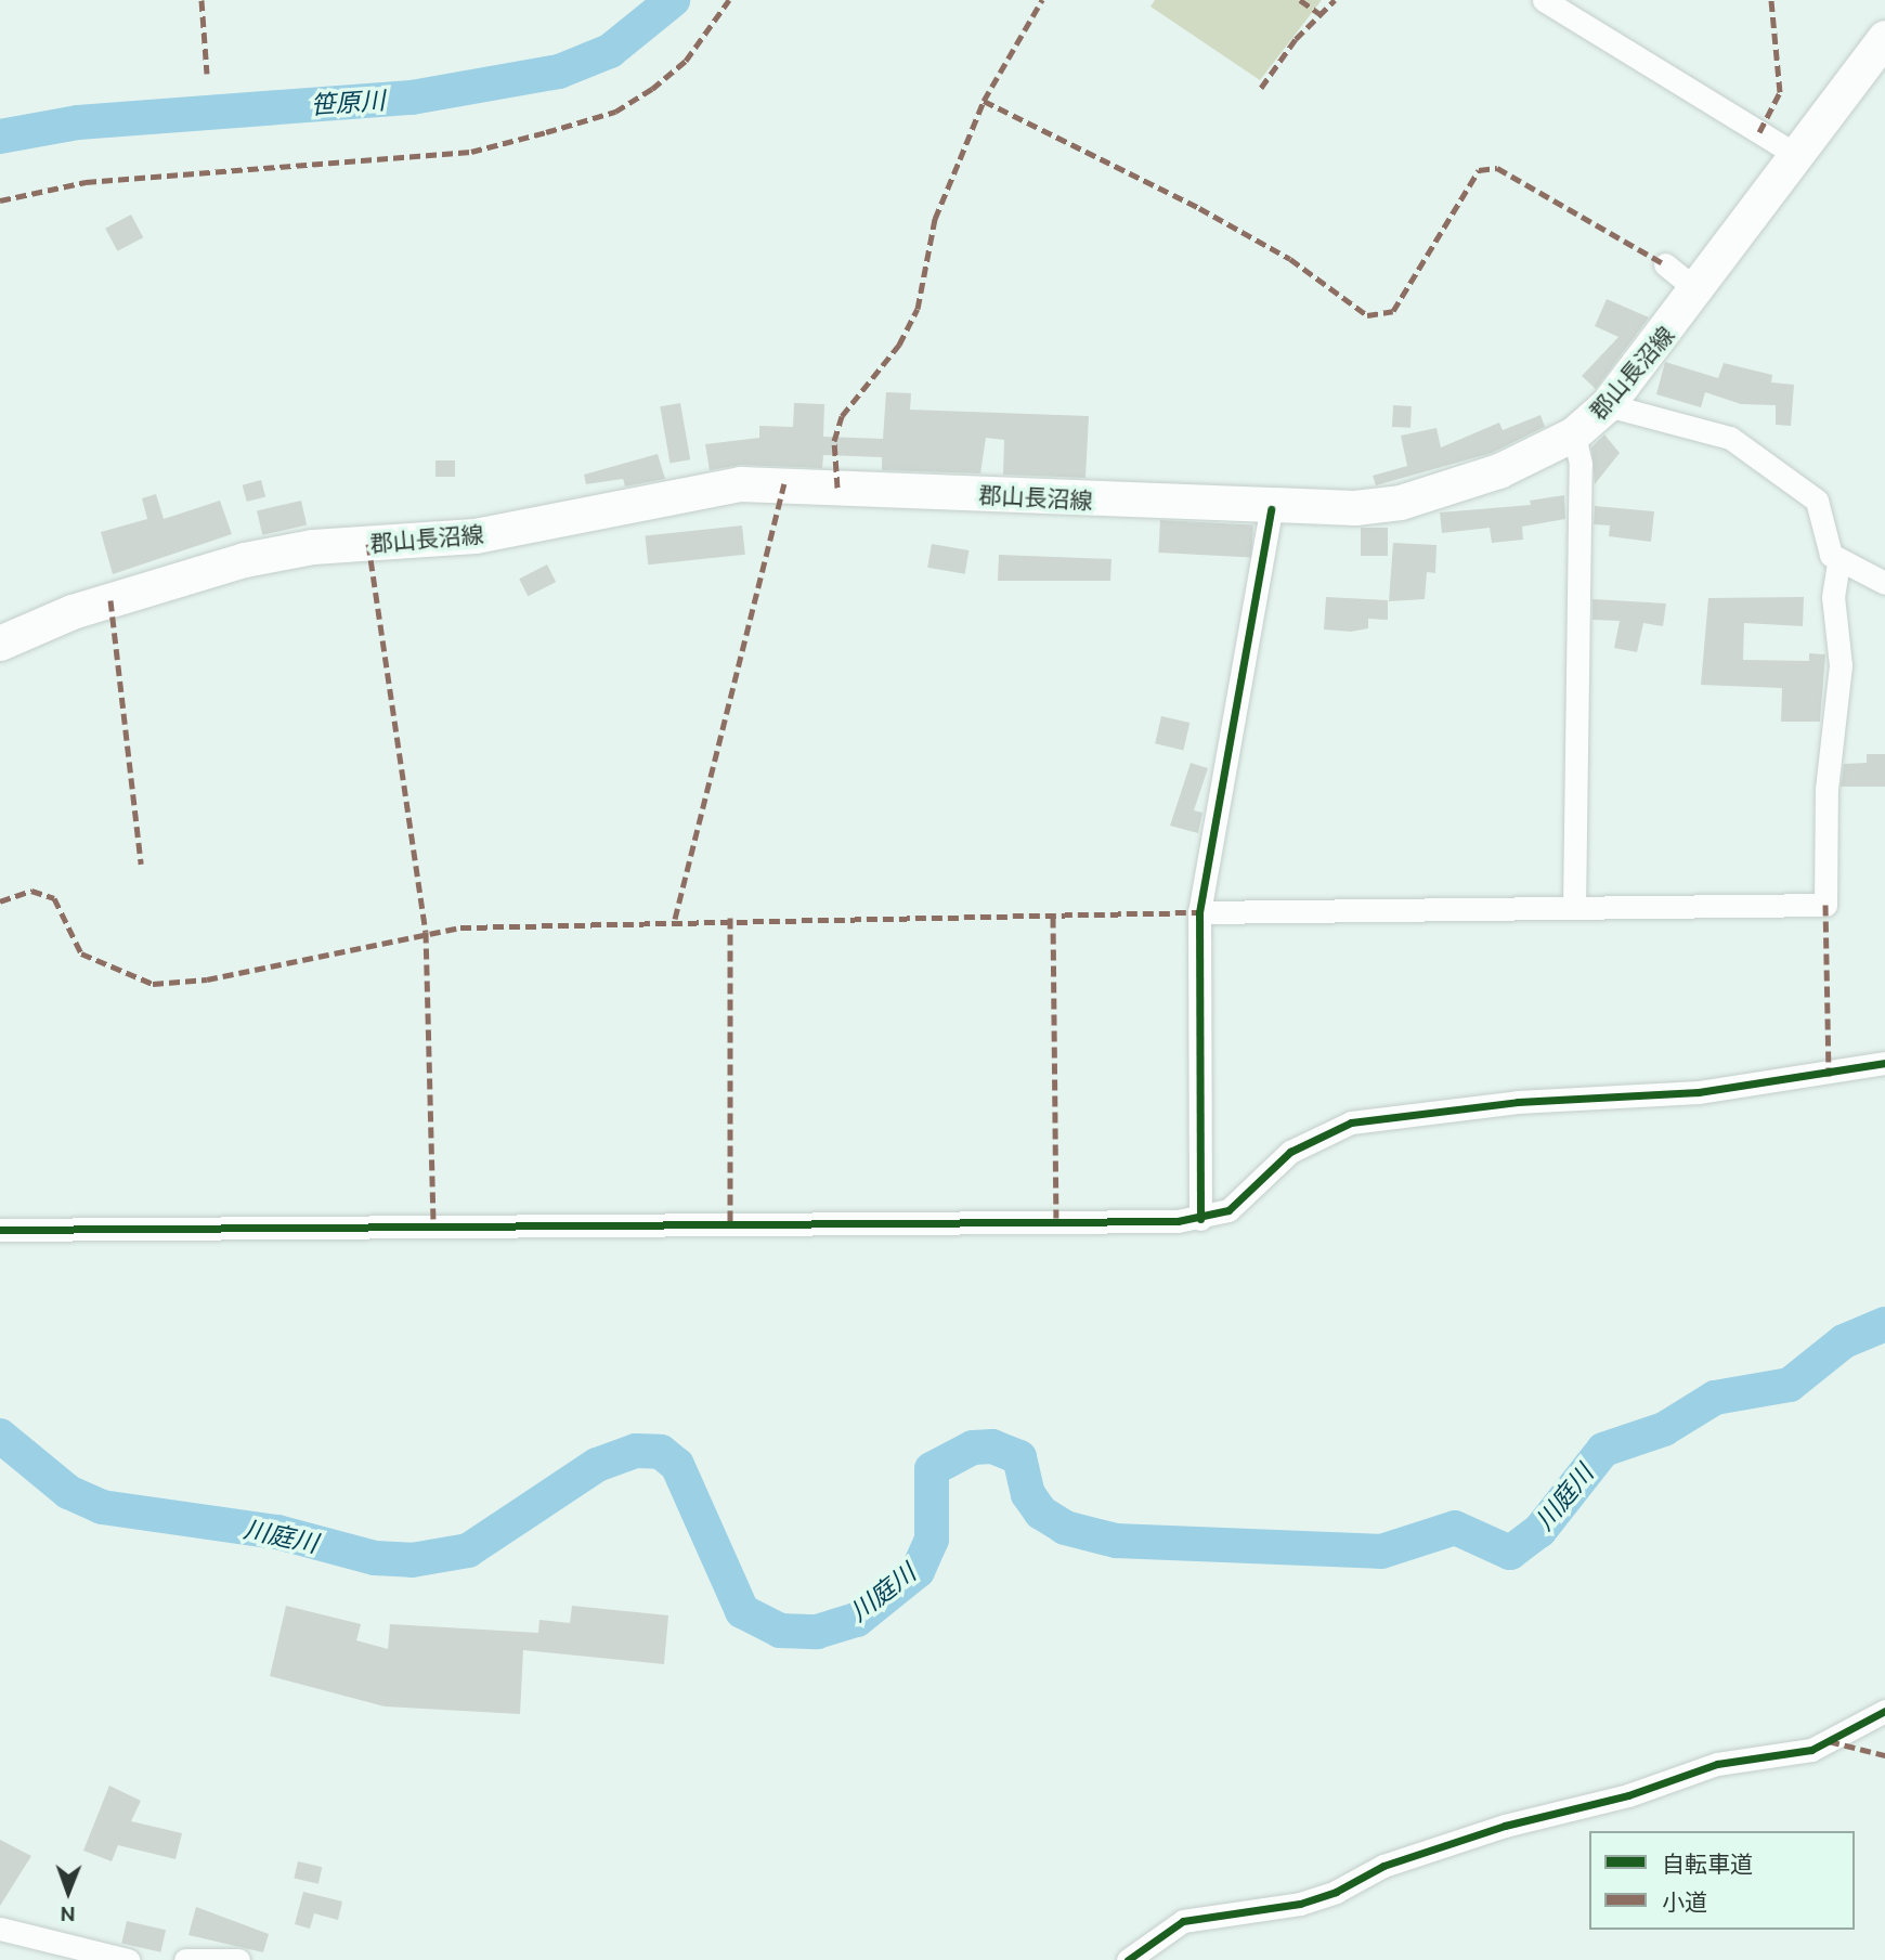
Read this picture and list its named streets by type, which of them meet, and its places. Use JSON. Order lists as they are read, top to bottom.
{
  "streets": {
    "main road": ["郡山長沼線"]
  },
  "water": ["笹原川", "川庭川"],
  "legend": ["自転車道", "小道"],
  "north": "bottom"
}
